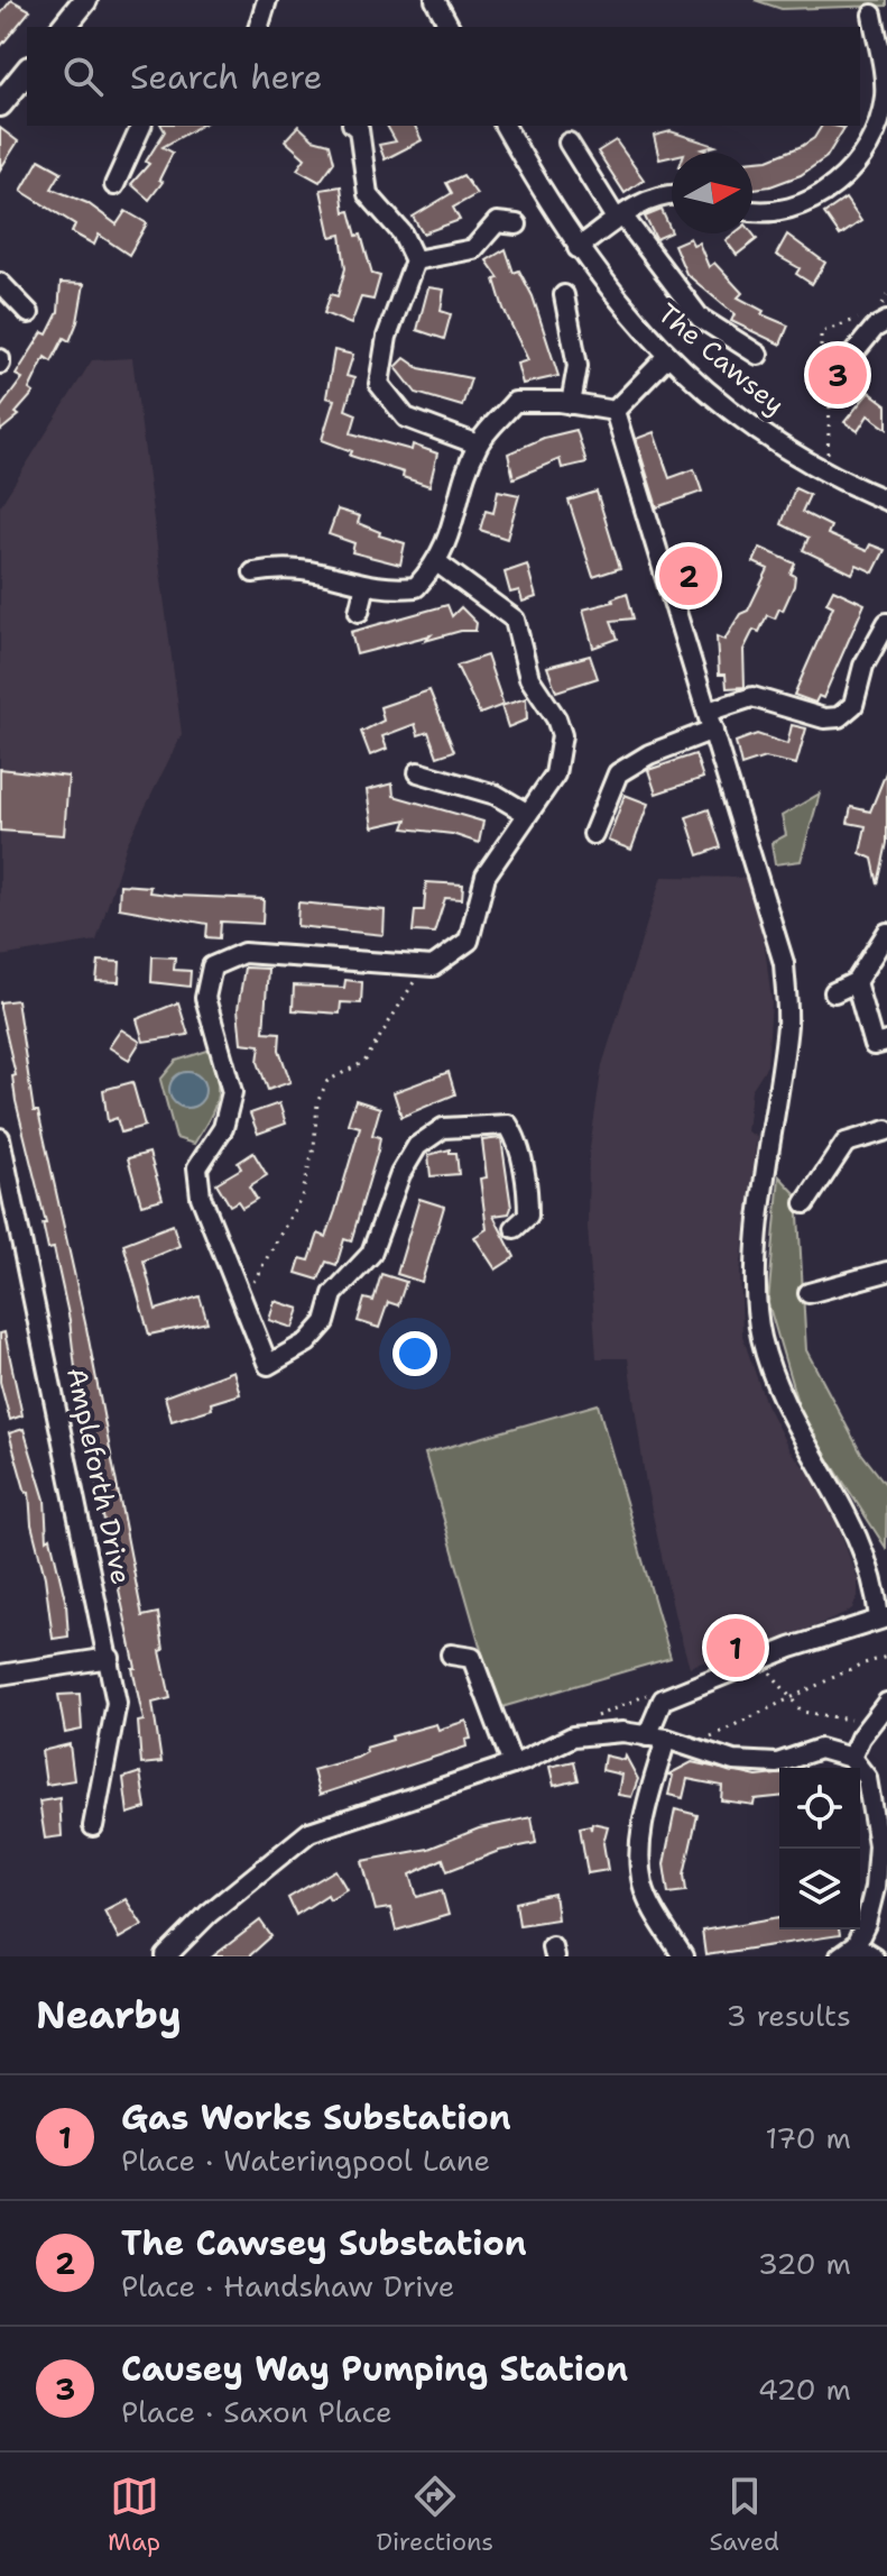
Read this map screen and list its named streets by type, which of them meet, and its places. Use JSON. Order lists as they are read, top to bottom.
{
  "streets": {
    "street": ["The Cawsey", "Ampleforth Drive"]
  },
  "north": "right",
  "page": {
    "search": "Search here",
    "pins": ["3", "2", "1"],
    "heading": ["Nearby", "3 results"],
    "list": [
      {
        "mark": "1",
        "name": "Gas Works Substation",
        "note": "Place · Wateringpool Lane",
        "value": "170 m"
      },
      {
        "mark": "2",
        "name": "The Cawsey Substation",
        "note": "Place · Handshaw Drive",
        "value": "320 m"
      },
      {
        "mark": "3",
        "name": "Causey Way Pumping Station",
        "note": "Place · Saxon Place",
        "value": "420 m"
      }
    ],
    "nav": ["Map", "Directions", "Saved"]
  }
}
